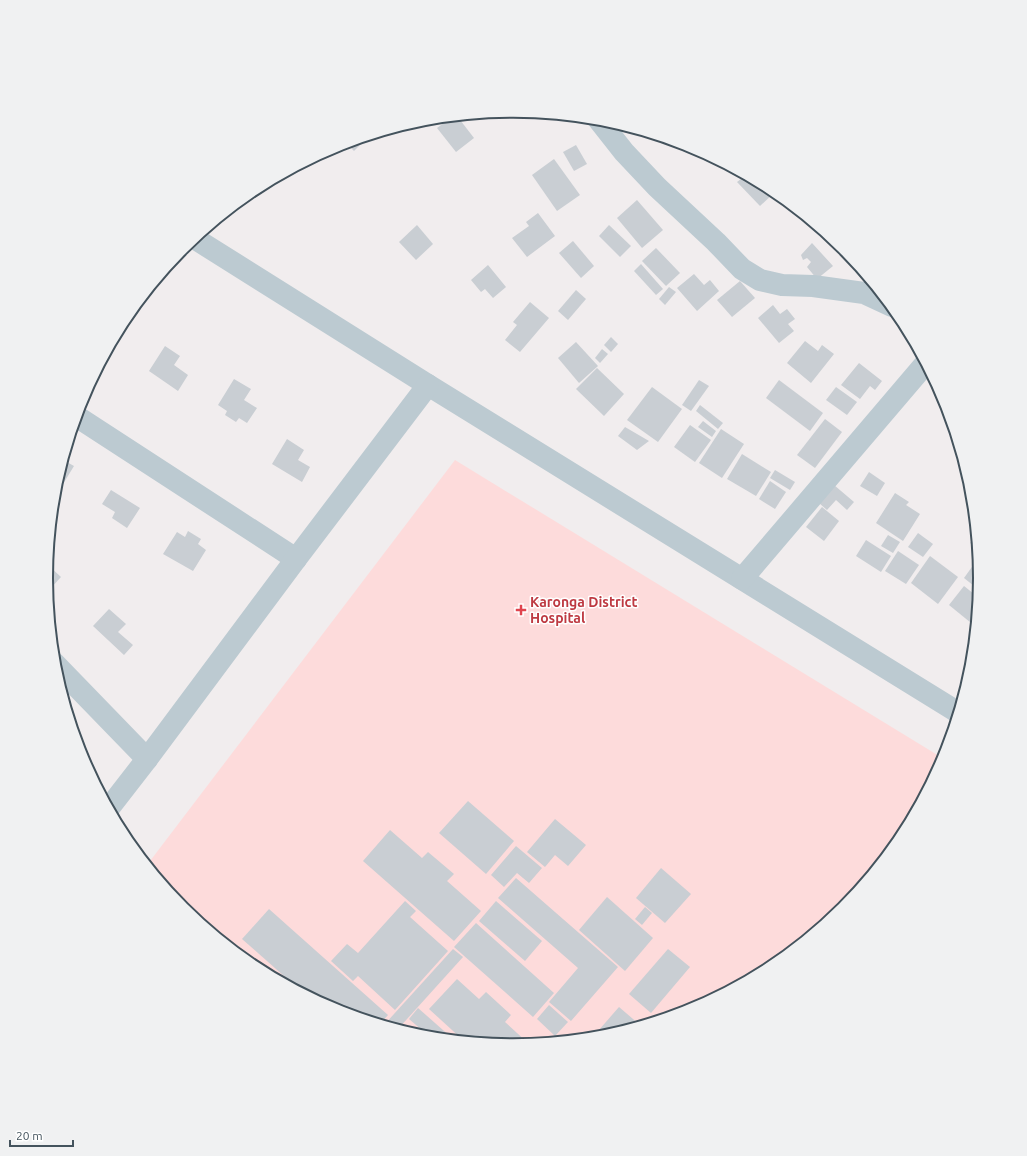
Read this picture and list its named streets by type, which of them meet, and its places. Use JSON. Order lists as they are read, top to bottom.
{
  "places": {
    "health": ["Karonga District Hospital"]
  },
  "scale_bar": "20 m"
}
